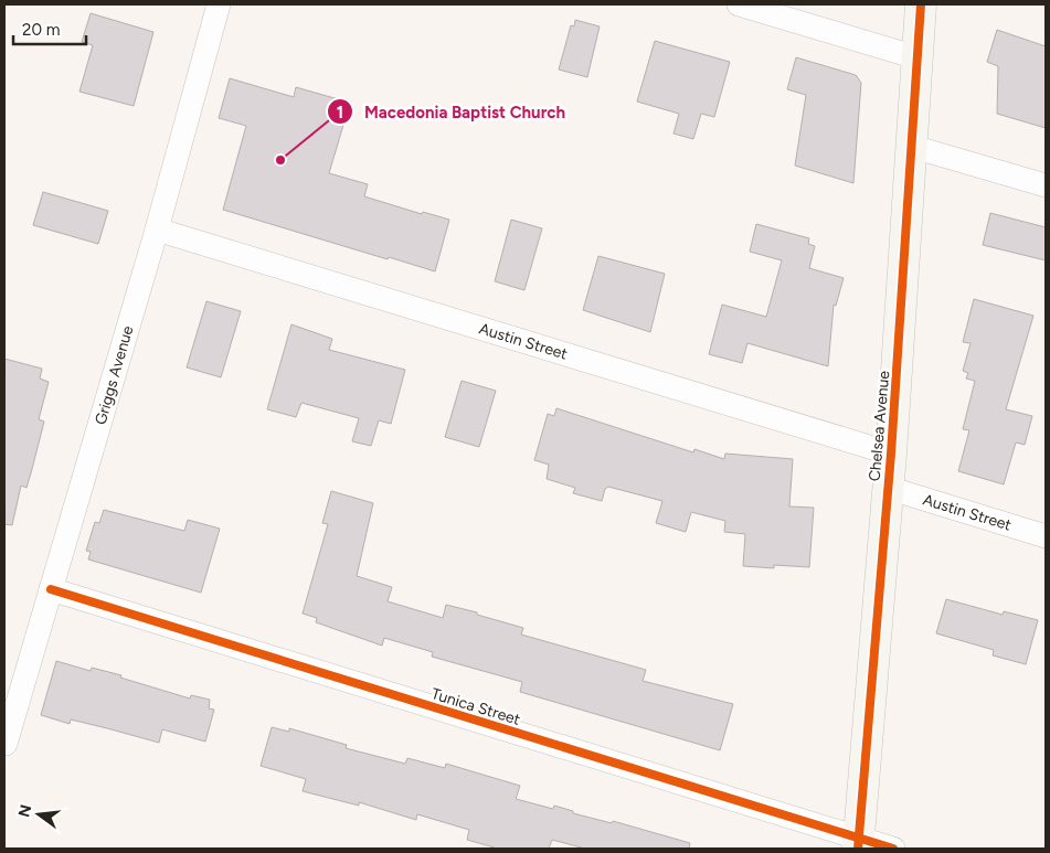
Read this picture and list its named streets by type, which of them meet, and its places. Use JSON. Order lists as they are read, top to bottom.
{
  "streets": {
    "main road": ["Chelsea Avenue"],
    "street": ["Austin Street", "Griggs Avenue", "Tunica Street"]
  },
  "crossings": [
    ["Austin Street", "Griggs Avenue"],
    ["Austin Street", "Chelsea Avenue"],
    ["Griggs Avenue", "Tunica Street"],
    ["Chelsea Avenue", "Tunica Street"]
  ],
  "places": ["Macedonia Baptist Church"],
  "scale_bar": "20 m",
  "north": "left"
}
